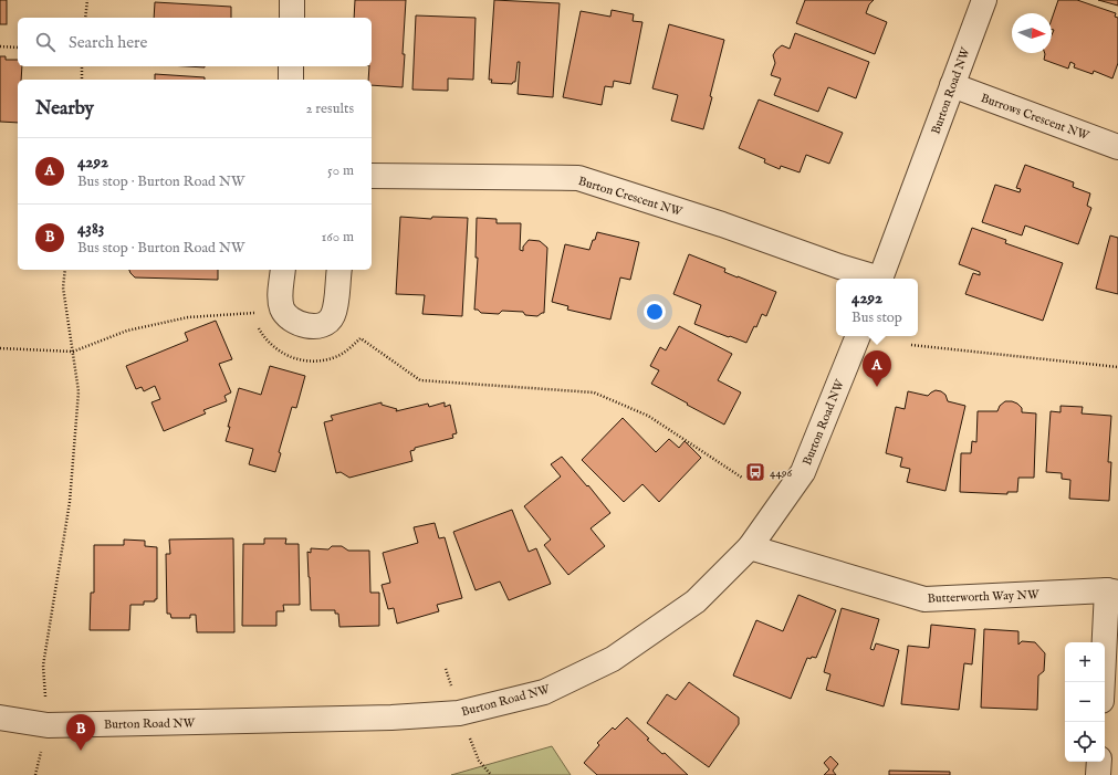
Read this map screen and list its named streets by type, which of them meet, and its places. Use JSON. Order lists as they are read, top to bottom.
{
  "streets": {
    "street": [
      "Burton Road NW",
      "Burrows Crescent NW",
      "Burton Crescent NW",
      "Butterworth Way NW"
    ]
  },
  "crossings": [
    ["Burton Road NW", "Burrows Crescent NW"],
    ["Burton Road NW", "Butterworth Way NW"]
  ],
  "places": {
    "bus stop": ["4496"]
  },
  "north": "right",
  "page": {
    "search": "Search here",
    "heading": ["Nearby", "2 results"],
    "list": [
      {
        "mark": "A",
        "name": "4292",
        "note": "Bus stop · Burton Road NW",
        "value": "50 m"
      },
      {
        "mark": "B",
        "name": "4383",
        "note": "Bus stop · Burton Road NW",
        "value": "160 m"
      }
    ],
    "popup": ["4292", "Bus stop"],
    "pins": ["A", "B"],
    "map_buttons": ["+", "−"]
  }
}
